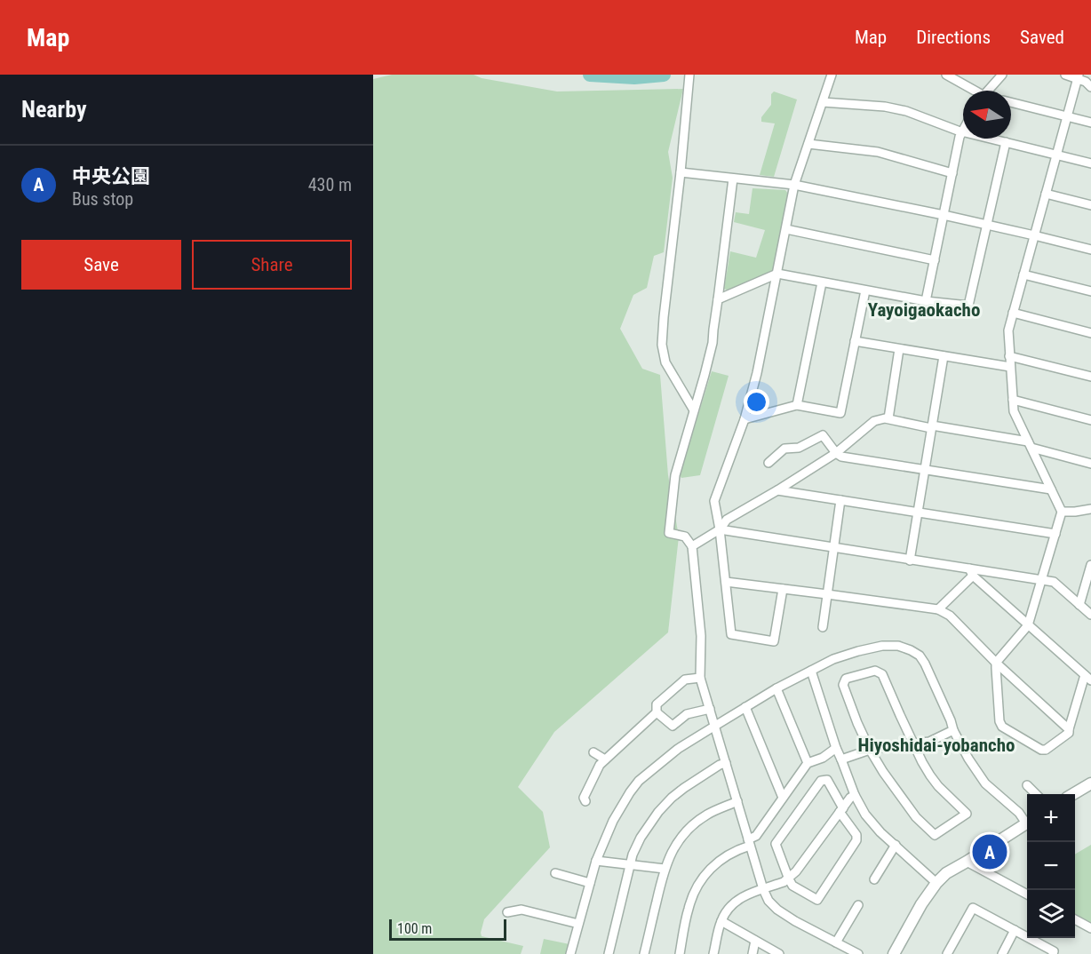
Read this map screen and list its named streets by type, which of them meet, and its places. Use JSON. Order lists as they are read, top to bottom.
{
  "districts": ["Yayoigaokacho", "Hiyoshidai-yobancho"],
  "scale_bar": "100 m",
  "north": "left",
  "page": {
    "header": "Map",
    "nav": ["Map", "Directions", "Saved"],
    "heading": "Nearby",
    "list": [
      {
        "mark": "A",
        "name": "中央公園",
        "note": "Bus stop",
        "value": "430 m"
      }
    ],
    "buttons": ["Save", "Share"],
    "map_buttons": ["+", "−"],
    "pins": "A",
    "scale": "100 m"
  }
}
